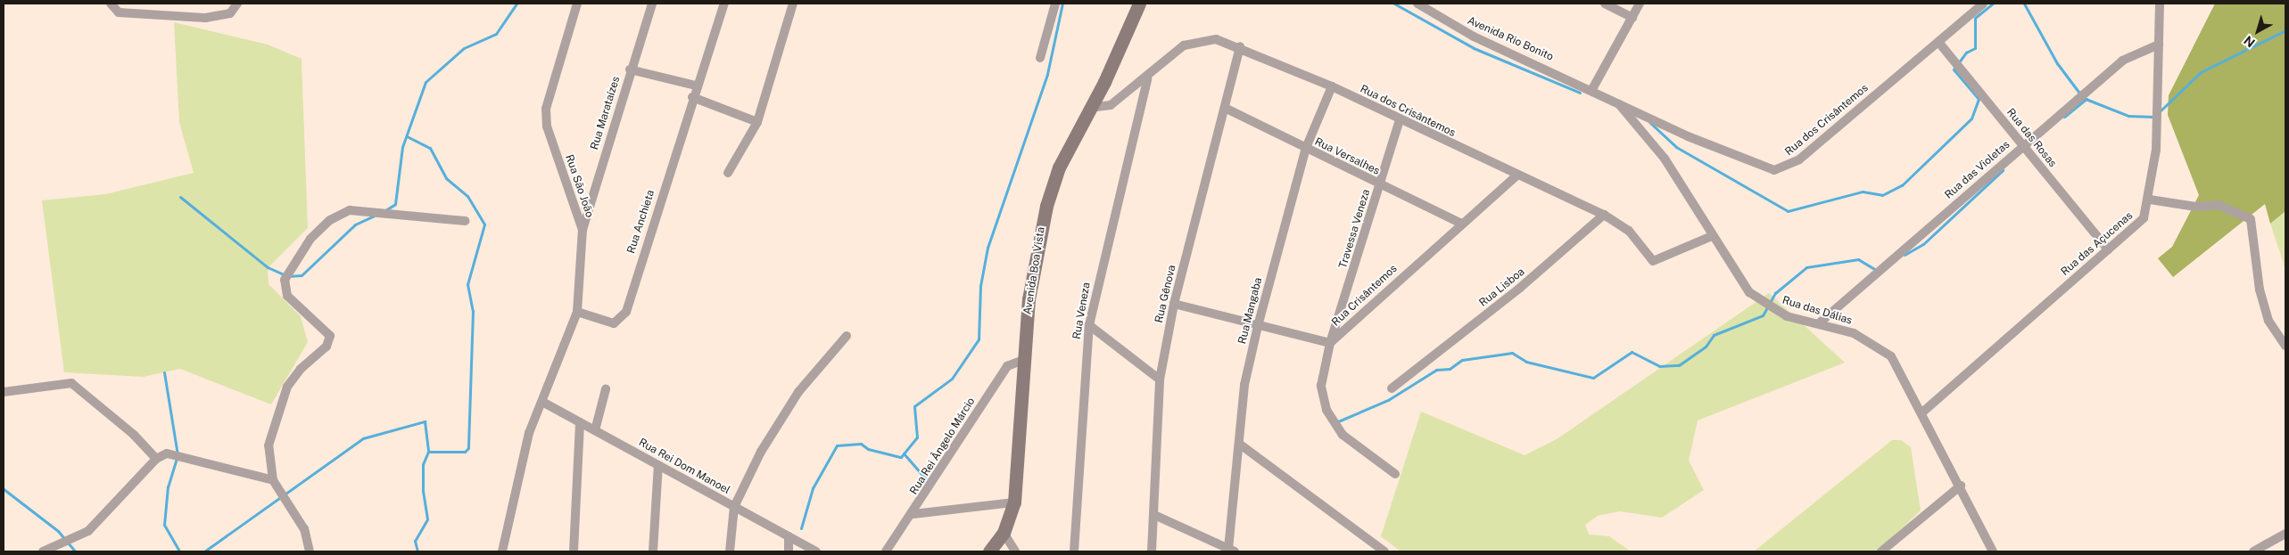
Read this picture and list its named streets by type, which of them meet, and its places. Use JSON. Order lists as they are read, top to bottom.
{
  "streets": {
    "street": [
      "Avenida Rio Bonito",
      "Rua dos Crisântemos",
      "Rua Marataízes",
      "Rua das Rosas",
      "Rua Versalhes",
      "Rua das Violetas",
      "Rua São João",
      "Rua Anchieta",
      "Travessa Veneza",
      "Rua das Açucenas",
      "Avenida Boa Vista",
      "Rua Lisboa",
      "Rua Gênova",
      "Rua Crisântemos",
      "Rua Veneza",
      "Rua Mangaba",
      "Rua das Dálias",
      "Rua Rei Ângelo Márcio",
      "Rua Rei Dom Manoel"
    ]
  },
  "crossings": [
    ["Avenida Rio Bonito", "Rua dos Crisântemos"],
    ["Avenida Rio Bonito", "Rua das Dálias"],
    ["Rua dos Crisântemos", "Rua das Rosas"],
    ["Rua dos Crisântemos", "Travessa Veneza"],
    ["Rua dos Crisântemos", "Avenida Boa Vista"],
    ["Rua dos Crisântemos", "Rua Lisboa"],
    ["Rua dos Crisântemos", "Rua Gênova"],
    ["Rua dos Crisântemos", "Rua Crisântemos"],
    ["Rua dos Crisântemos", "Rua Veneza"],
    ["Rua dos Crisântemos", "Rua Mangaba"],
    ["Rua dos Crisântemos", "Rua das Dálias"],
    ["Rua Marataízes", "Rua São João"],
    ["Rua das Rosas", "Rua das Violetas"],
    ["Rua das Rosas", "Rua das Açucenas"],
    ["Rua Versalhes", "Travessa Veneza"],
    ["Rua Versalhes", "Rua Gênova"],
    ["Rua Versalhes", "Rua Crisântemos"],
    ["Rua Versalhes", "Rua Mangaba"],
    ["Rua das Violetas", "Rua das Açucenas"],
    ["Rua das Violetas", "Rua das Dálias"],
    ["Rua São João", "Rua Anchieta"],
    ["Rua São João", "Rua Rei Dom Manoel"],
    ["Travessa Veneza", "Rua Crisântemos"],
    ["Rua das Açucenas", "Rua das Dálias"],
    ["Avenida Boa Vista", "Rua Rei Ângelo Márcio"],
    ["Rua Gênova", "Rua Crisântemos"],
    ["Rua Crisântemos", "Rua Mangaba"]
  ],
  "north": "bottom left"
}
